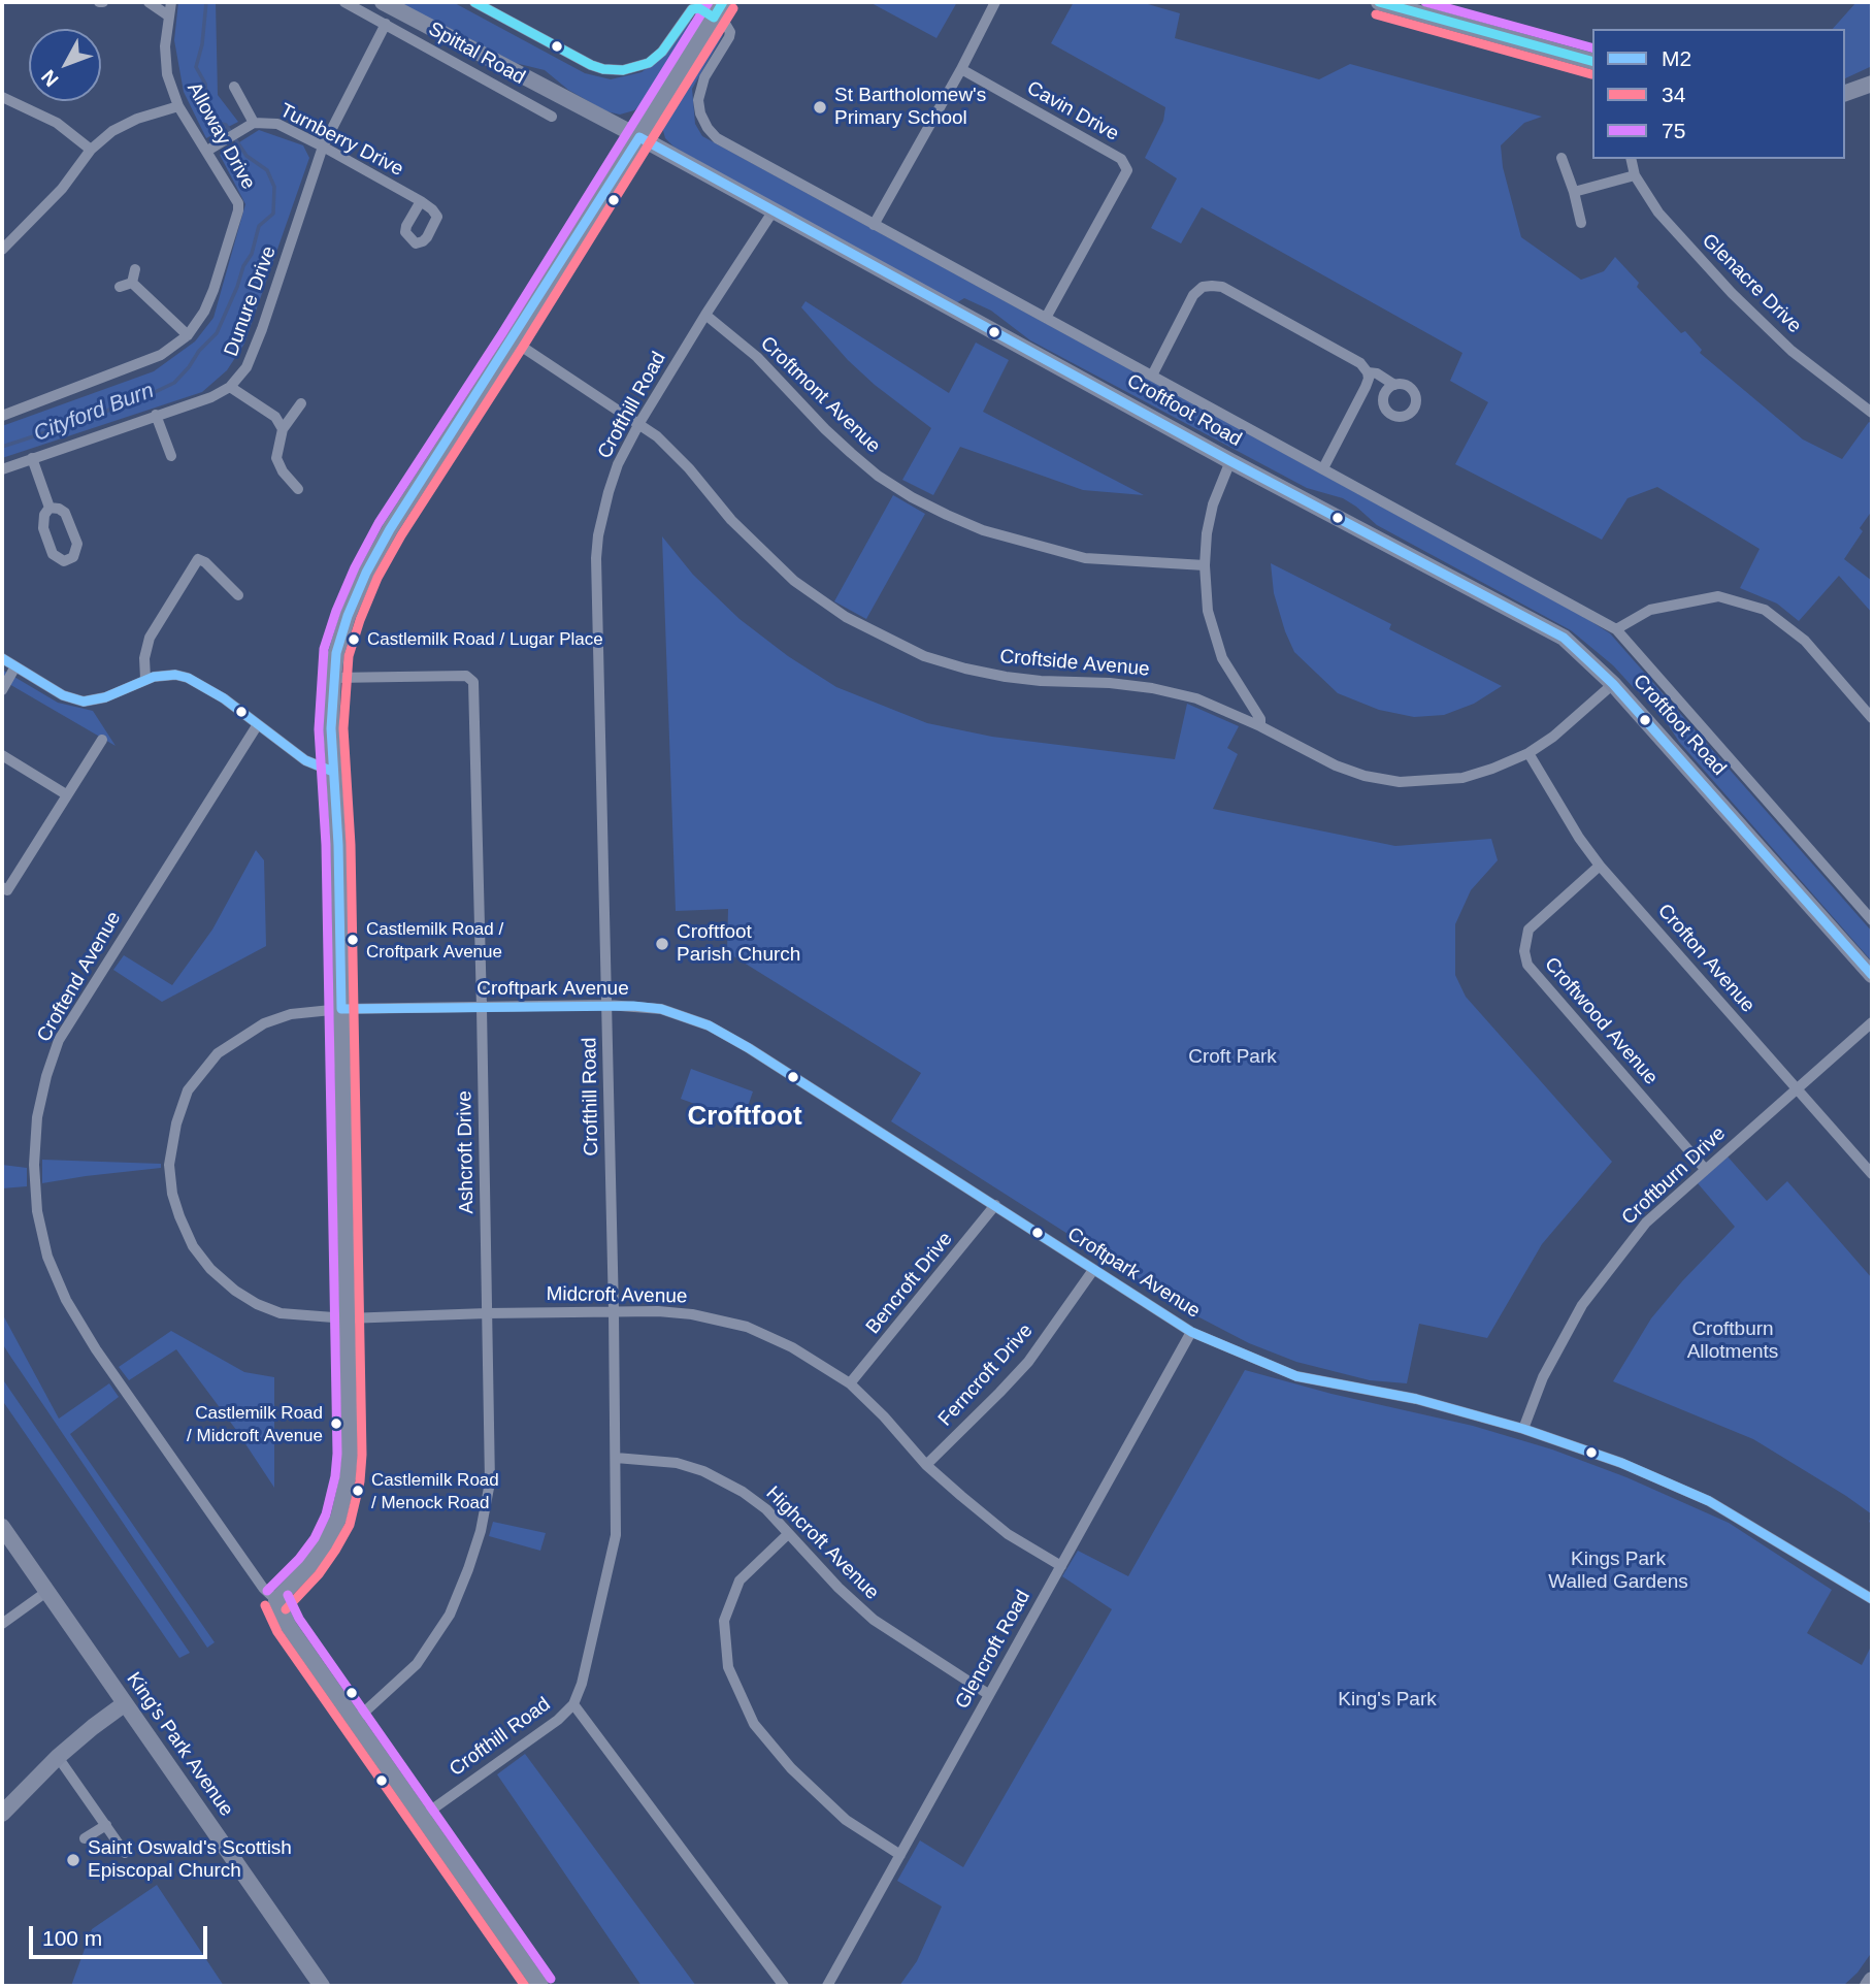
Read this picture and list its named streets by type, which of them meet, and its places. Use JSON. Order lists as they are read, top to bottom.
{
  "streets": {
    "street": [
      "Spittal Road",
      "Cavin Drive",
      "Alloway Drive",
      "Turnberry Drive",
      "Glenacre Drive",
      "Dunure Drive",
      "Croftmont Avenue",
      "Crofthill Road",
      "Croftfoot Road",
      "Croftside Avenue",
      "Crofton Avenue",
      "Croftend Avenue",
      "Croftpark Avenue",
      "Croftwood Avenue",
      "Ashcroft Drive",
      "Croftburn Drive",
      "Bencroft Drive",
      "Midcroft Avenue",
      "Ferncroft Drive",
      "Highcroft Avenue",
      "Glencroft Road",
      "King's Park Avenue"
    ]
  },
  "crossings": [
    ["Spittal Road", "Dunure Drive"],
    ["Cavin Drive", "Croftfoot Road"],
    ["Alloway Drive", "Turnberry Drive"],
    ["Turnberry Drive", "Dunure Drive"],
    ["Croftmont Avenue", "Crofthill Road"],
    ["Crofthill Road", "Croftfoot Road"],
    ["Crofthill Road", "Croftside Avenue"],
    ["Crofthill Road", "Croftpark Avenue"],
    ["Crofthill Road", "Midcroft Avenue"],
    ["Crofthill Road", "Highcroft Avenue"],
    ["Croftfoot Road", "Croftside Avenue"],
    ["Croftside Avenue", "Crofton Avenue"],
    ["Crofton Avenue", "Croftwood Avenue"],
    ["Crofton Avenue", "Croftburn Drive"],
    ["Croftpark Avenue", "Ashcroft Drive"],
    ["Croftpark Avenue", "Croftburn Drive"],
    ["Croftpark Avenue", "Bencroft Drive"],
    ["Croftpark Avenue", "Midcroft Avenue"],
    ["Croftpark Avenue", "Ferncroft Drive"],
    ["Croftpark Avenue", "Glencroft Road"],
    ["Croftwood Avenue", "Croftburn Drive"],
    ["Ashcroft Drive", "Midcroft Avenue"],
    ["Bencroft Drive", "Midcroft Avenue"],
    ["Midcroft Avenue", "Ferncroft Drive"],
    ["Midcroft Avenue", "Glencroft Road"],
    ["Highcroft Avenue", "Glencroft Road"]
  ],
  "districts": ["Croftfoot"],
  "water": ["Cityford Burn"],
  "parks": [
    "Croft Park",
    "Croftburn Allotments",
    "Kings Park Walled Gardens",
    "King's Park"
  ],
  "places": [
    "St Bartholomew's Primary School",
    "Castlemilk Road / Lugar Place",
    "Castlemilk Road / Croftpark Avenue",
    "Croftfoot Parish Church",
    "Castlemilk Road / Midcroft Avenue",
    "Castlemilk Road / Menock Road",
    "Saint Oswald's Scottish Episcopal Church"
  ],
  "lines": ["transit line 75", "transit line 34", "transit line M2"],
  "legend": ["M2", "34", "75"],
  "scale_bar": "100 m",
  "north": "bottom left"
}
